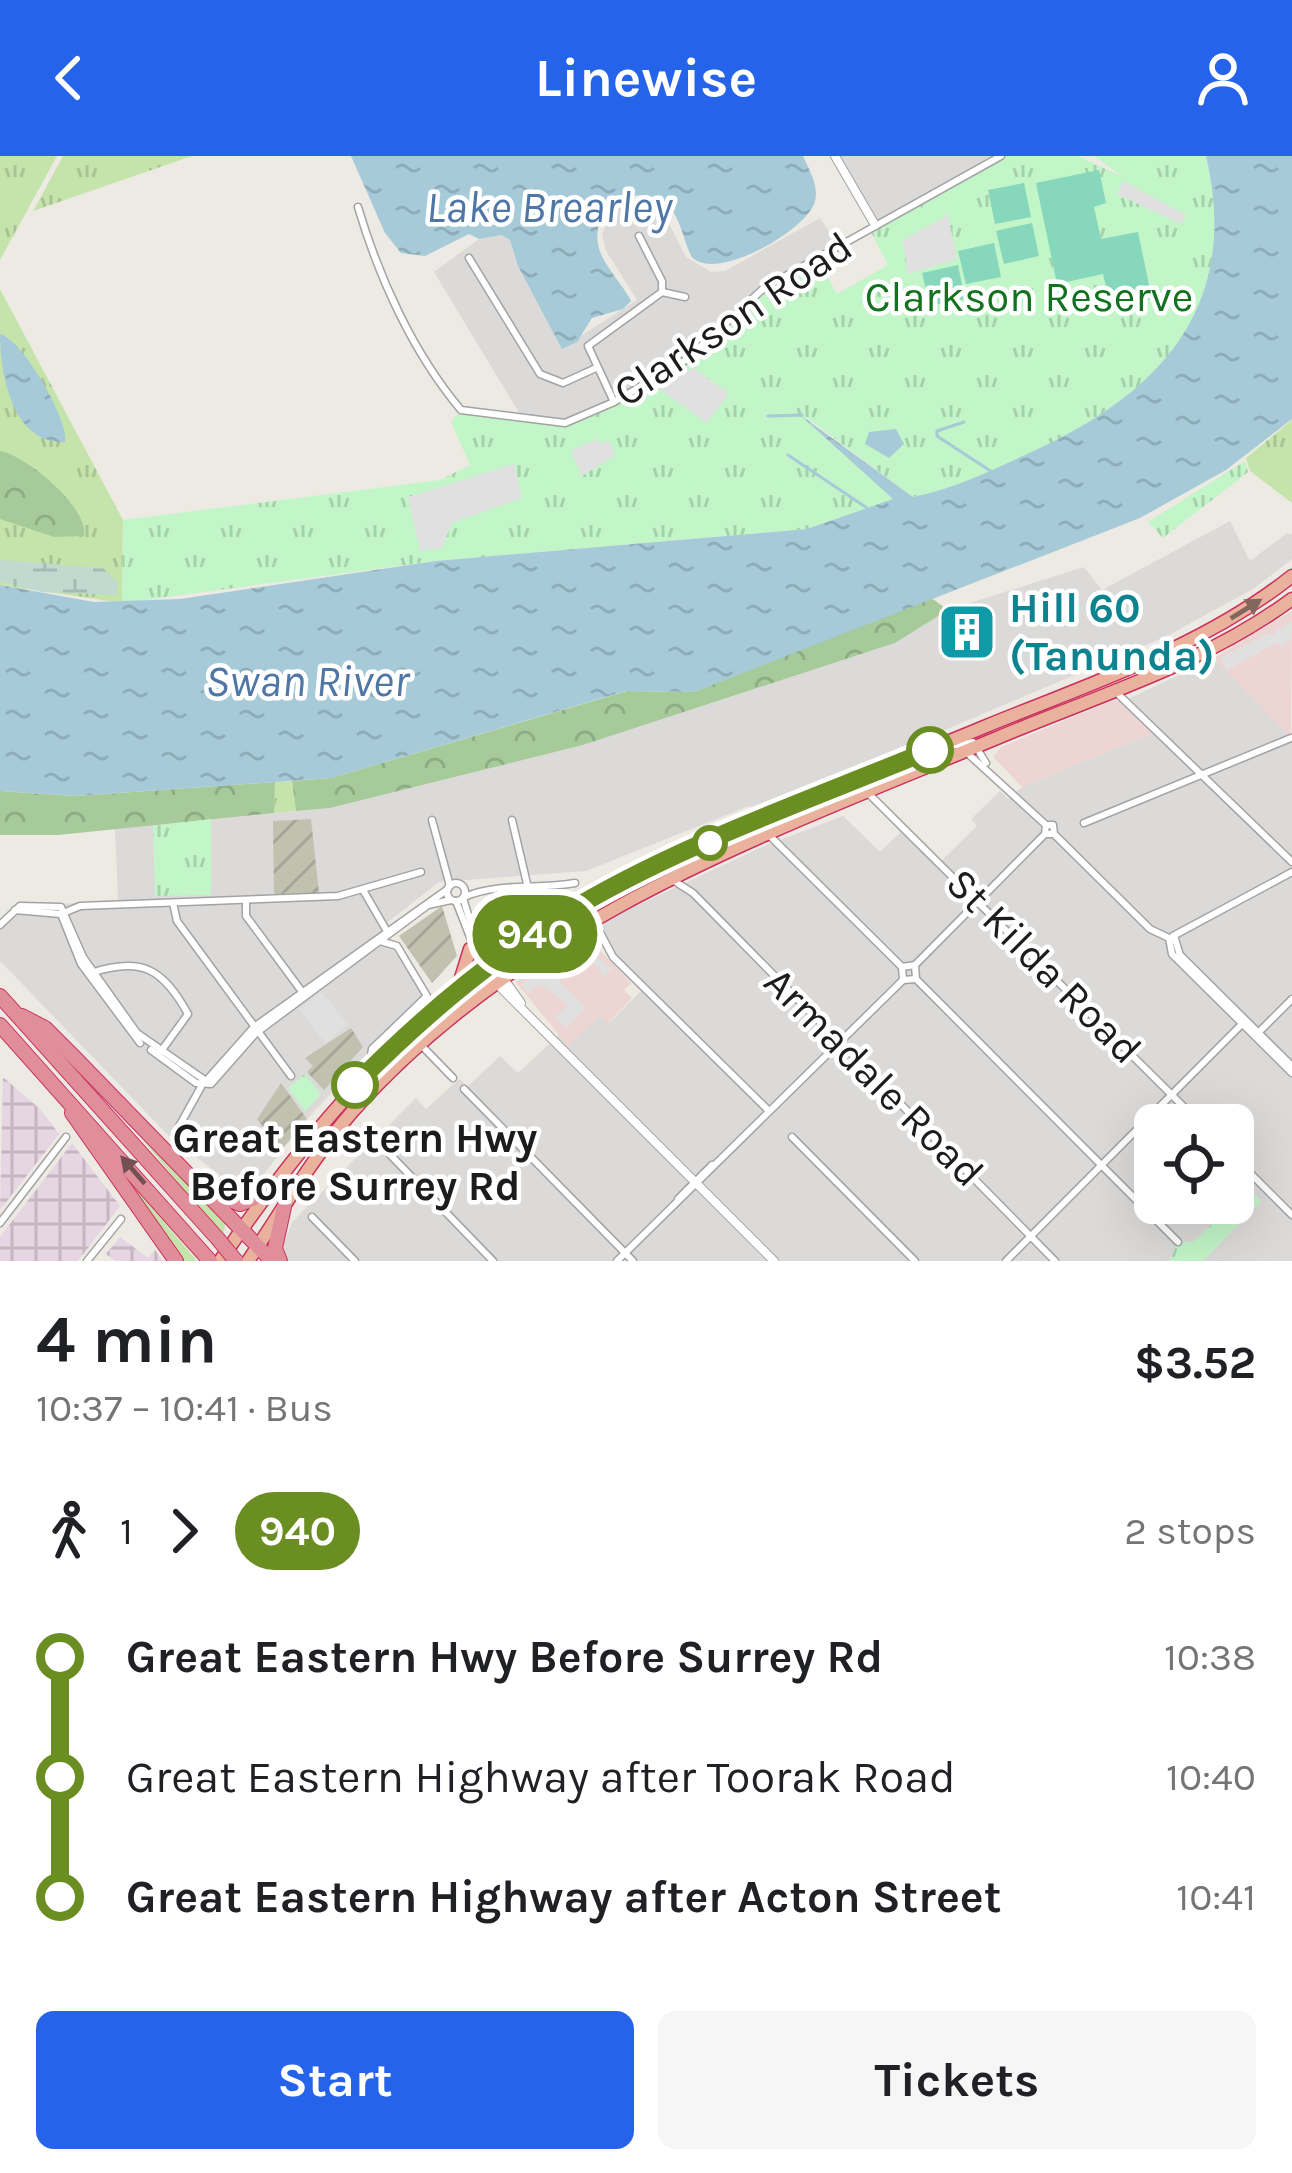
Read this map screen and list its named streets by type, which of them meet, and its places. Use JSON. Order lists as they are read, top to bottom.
{
  "streets": {
    "street": ["Clarkson Road", "St Kilda Road", "Armadale Road"]
  },
  "water": ["Lake Brearley", "Swan River"],
  "parks": ["Clarkson Reserve"],
  "places": {
    "building": ["Hill 60 (Tanunda)"],
    "other": ["Great Eastern Hwy Before Surrey Rd"]
  },
  "lines": ["bus line 940"],
  "page": {
    "header": "Linewise",
    "on_map": "940",
    "heading": ["4 min", "10:37 – 10:41 · Bus", "$3.52"],
    "legs": ["1", "940", "2 stops"],
    "list": [
      {
        "name": "Great Eastern Hwy Before Surrey Rd",
        "value": "10:38"
      },
      {
        "name": "Great Eastern Highway after Toorak Road",
        "value": "10:40"
      },
      {
        "name": "Great Eastern Highway after Acton Street",
        "value": "10:41"
      }
    ],
    "buttons": ["Start", "Tickets"]
  }
}
